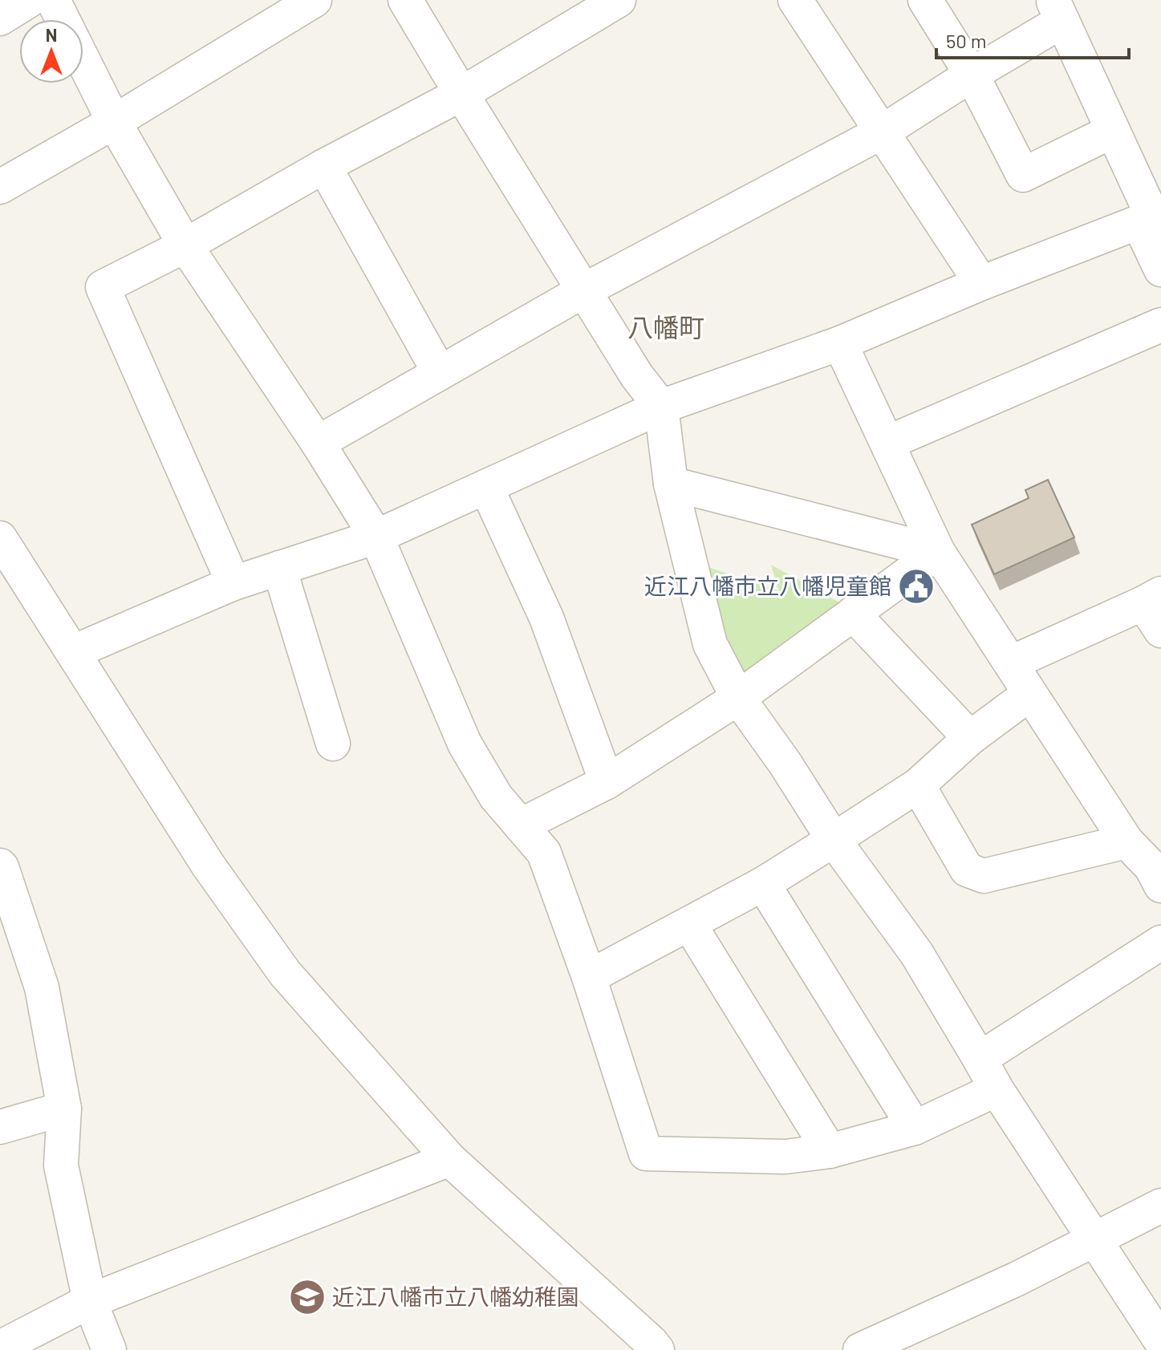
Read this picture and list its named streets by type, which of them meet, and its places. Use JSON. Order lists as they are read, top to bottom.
{
  "districts": ["八幡町"],
  "places": {
    "public building": ["近江八幡市立八幡児童館"],
    "school or university": ["近江八幡市立八幡幼稚園"]
  },
  "scale_bar": "50 m",
  "north": "top"
}
